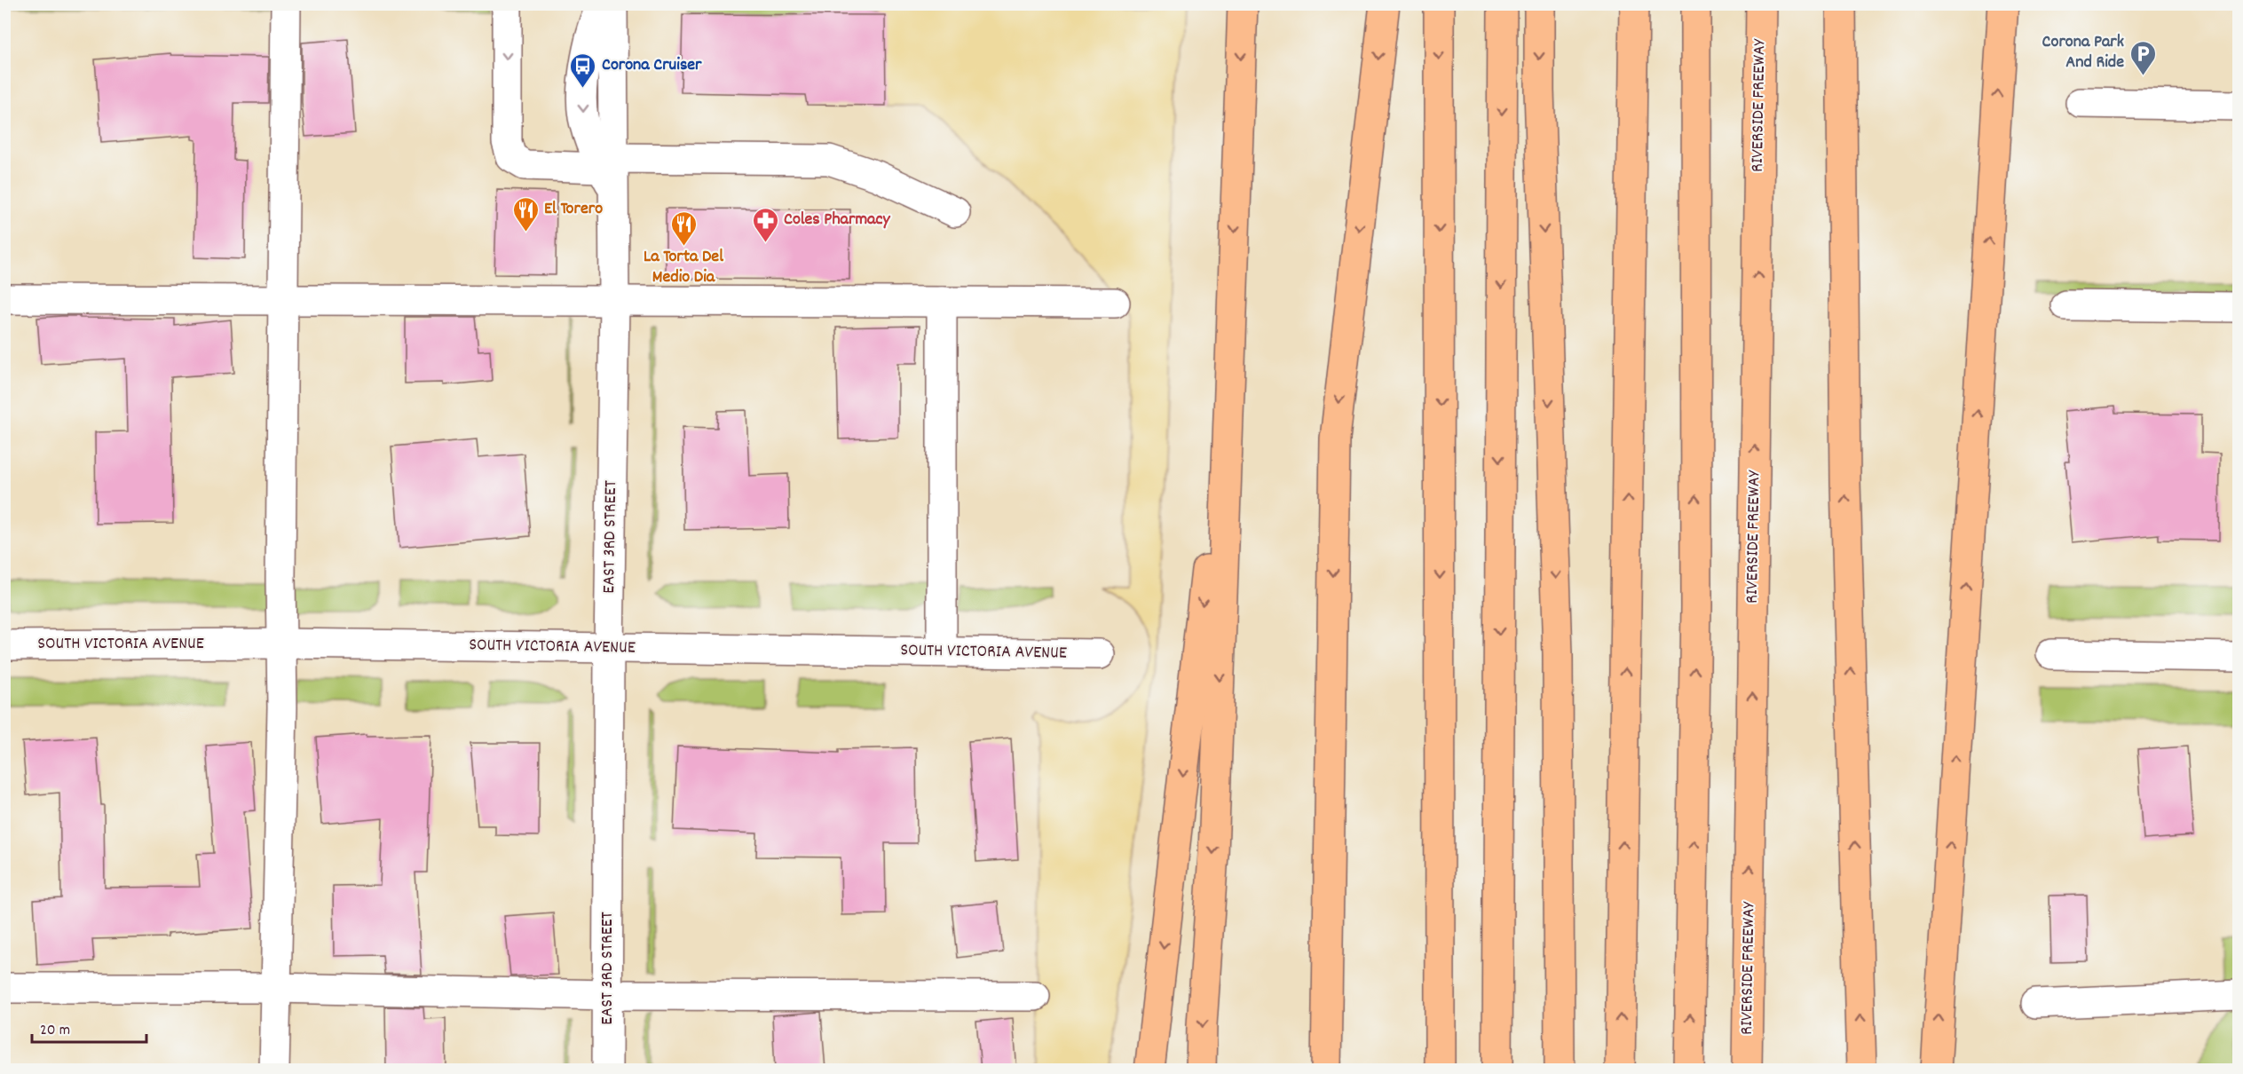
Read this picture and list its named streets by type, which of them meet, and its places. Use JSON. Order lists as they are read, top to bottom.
{
  "streets": {
    "highway": ["RIVERSIDE FREEWAY"],
    "street": ["EAST 3RD STREET", "SOUTH VICTORIA AVENUE"]
  },
  "crossings": [
    ["EAST 3RD STREET", "SOUTH VICTORIA AVENUE"]
  ],
  "places": {
    "parking": ["Corona Park And Ride"],
    "bus stop": ["Corona Cruiser"],
    "restaurant": ["El Torero", "La Torta Del Medio Dia"],
    "pharmacy": ["Coles Pharmacy"]
  },
  "scale_bar": "20 m"
}
